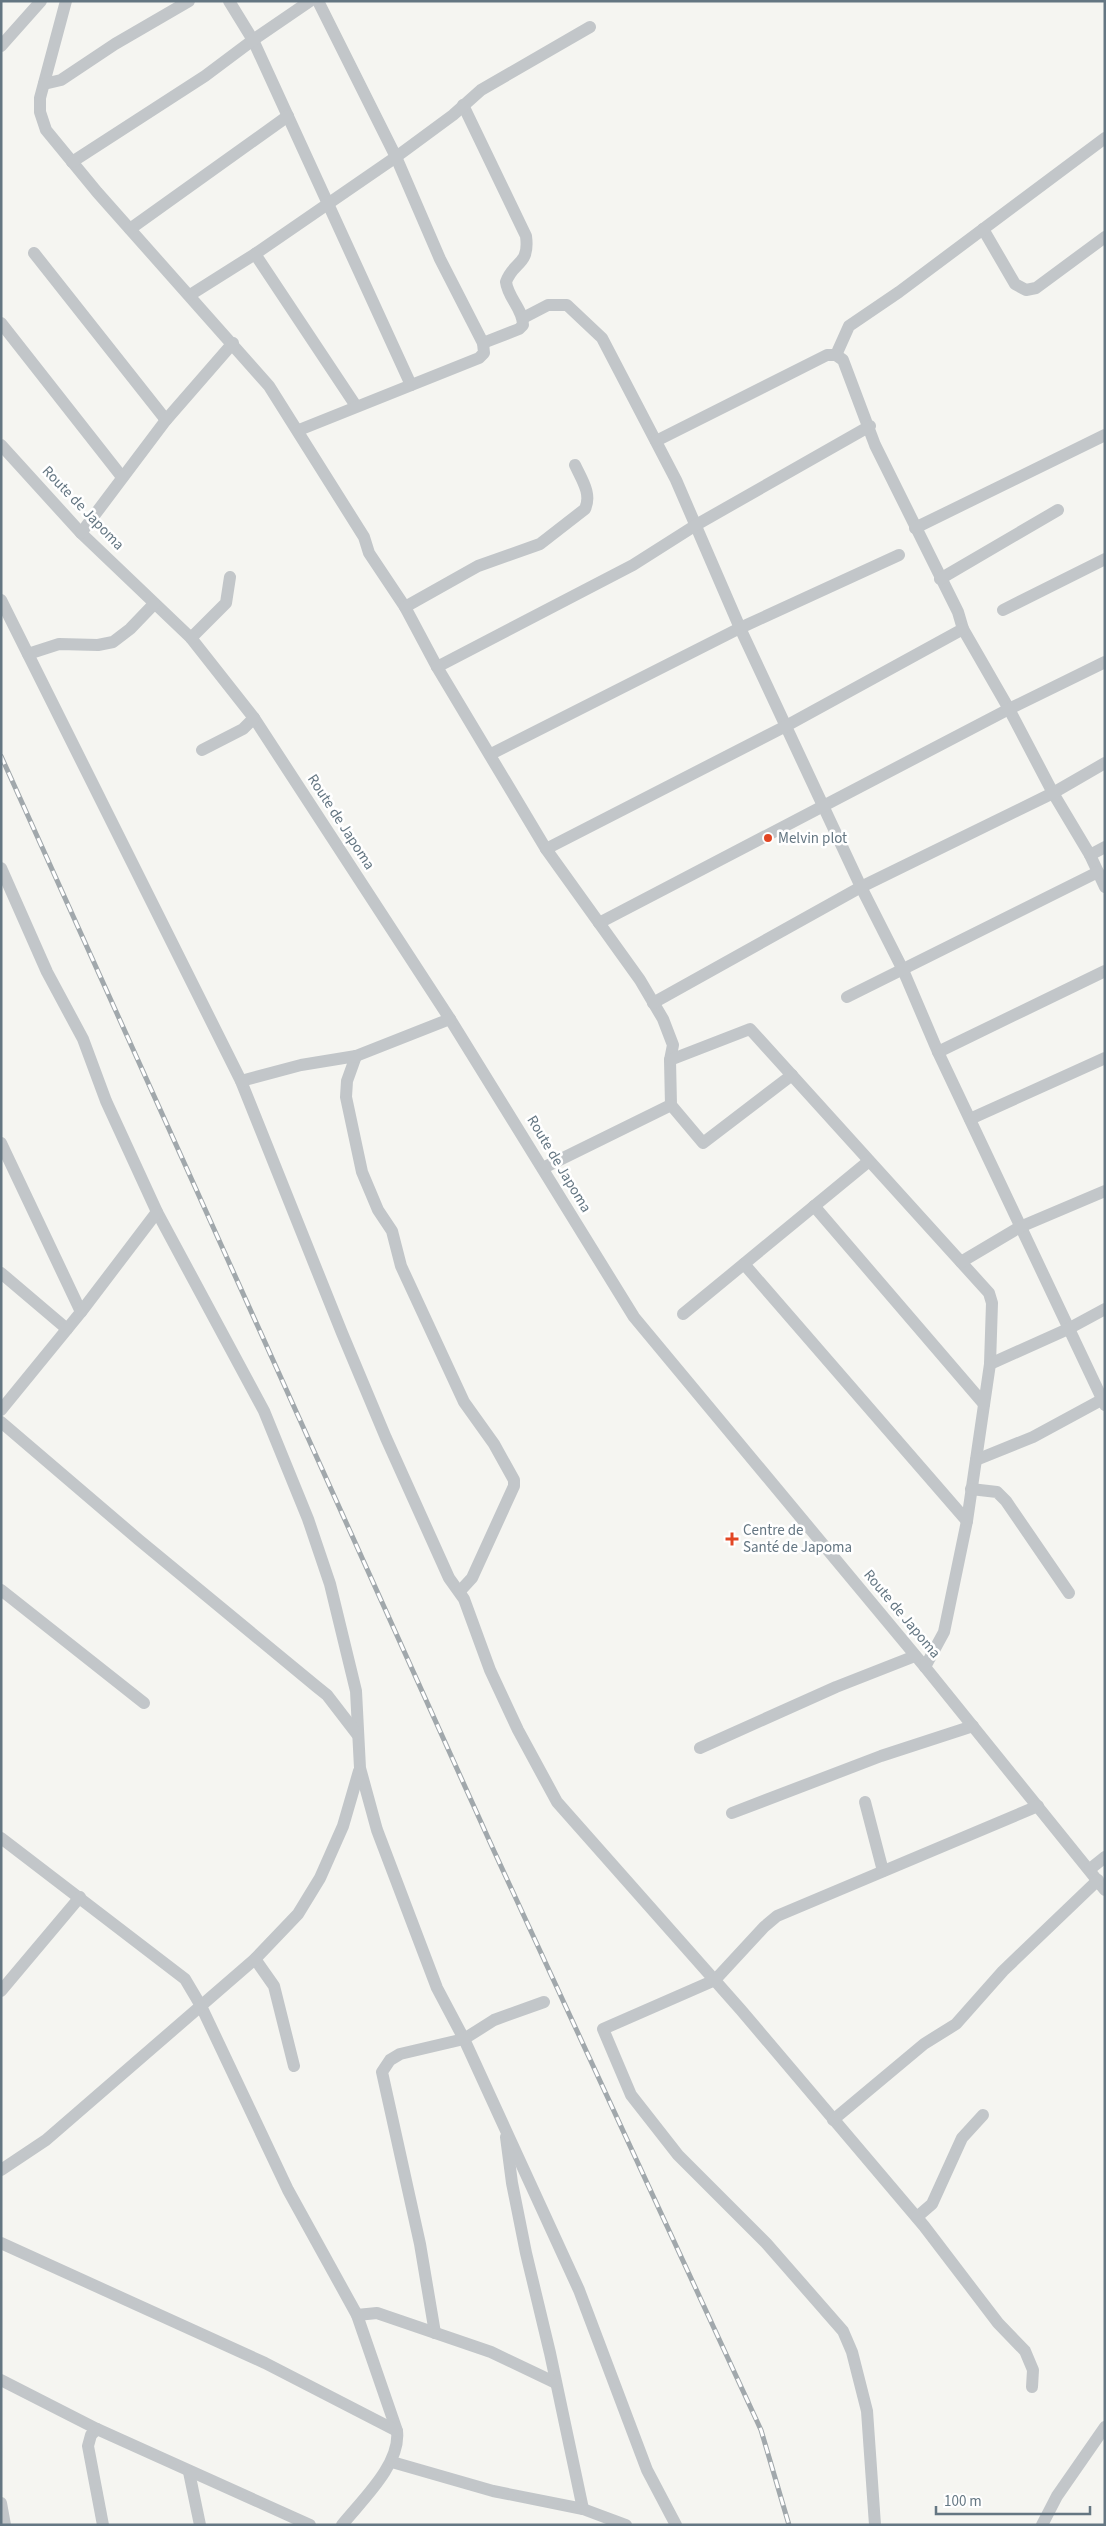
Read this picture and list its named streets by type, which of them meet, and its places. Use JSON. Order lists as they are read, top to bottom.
{
  "streets": {
    "street": ["Route de Japoma"]
  },
  "places": {
    "other": ["Melvin plot"],
    "health": ["Centre de Santé de Japoma"]
  },
  "scale_bar": "100 m"
}
